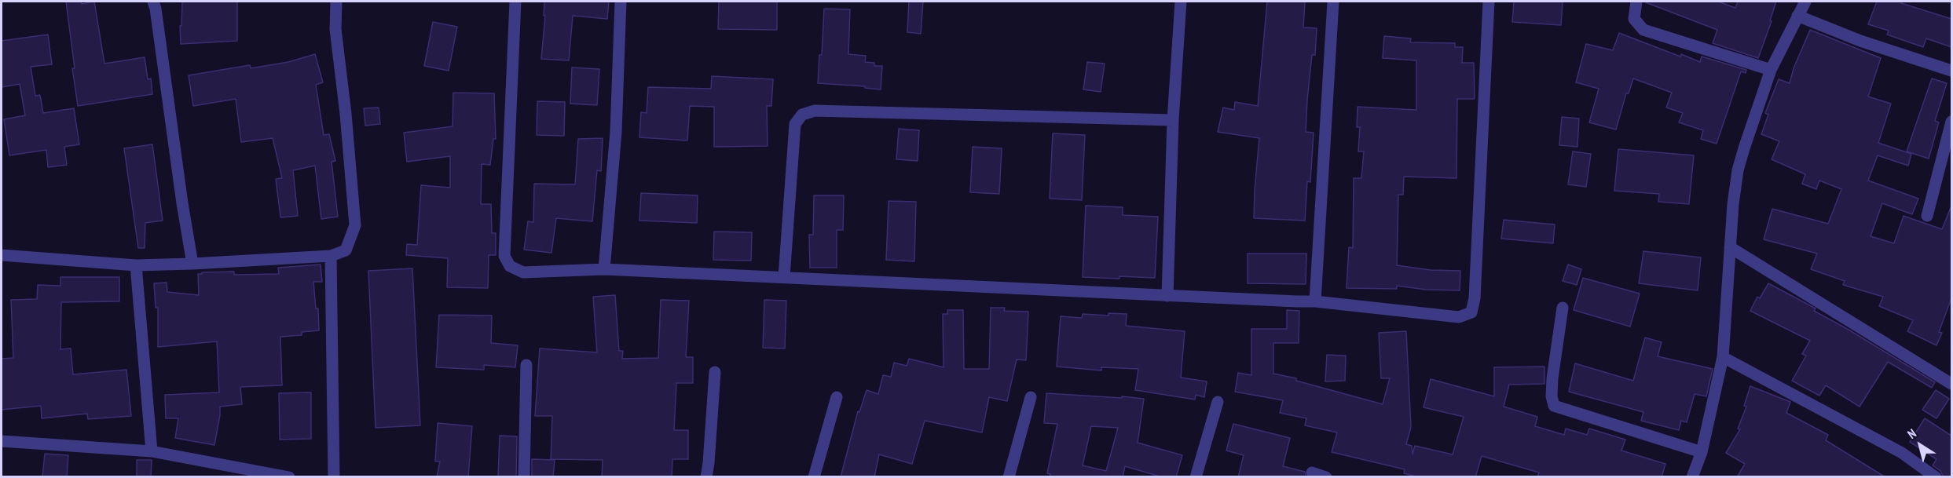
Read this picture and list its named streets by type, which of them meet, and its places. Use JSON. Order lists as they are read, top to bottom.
{
  "north": "top left"
}
